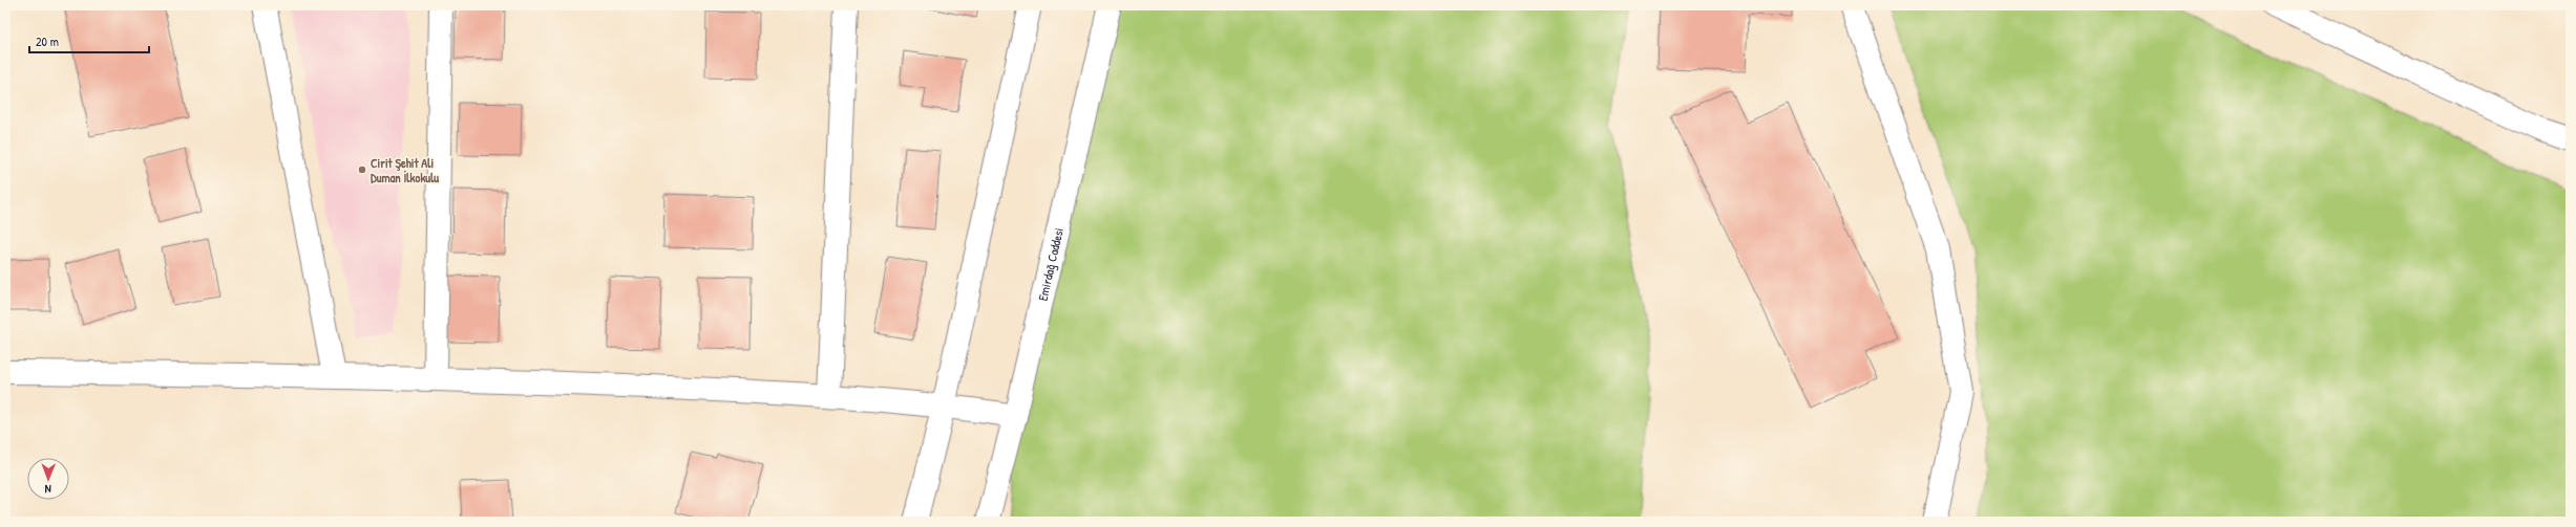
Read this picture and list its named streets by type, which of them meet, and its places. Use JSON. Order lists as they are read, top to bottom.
{
  "streets": {
    "street": ["Emirdağ Caddesi"]
  },
  "places": ["Cirit Şehit Ali Duman İlkokulu"],
  "scale_bar": "20 m",
  "north": "bottom"
}
